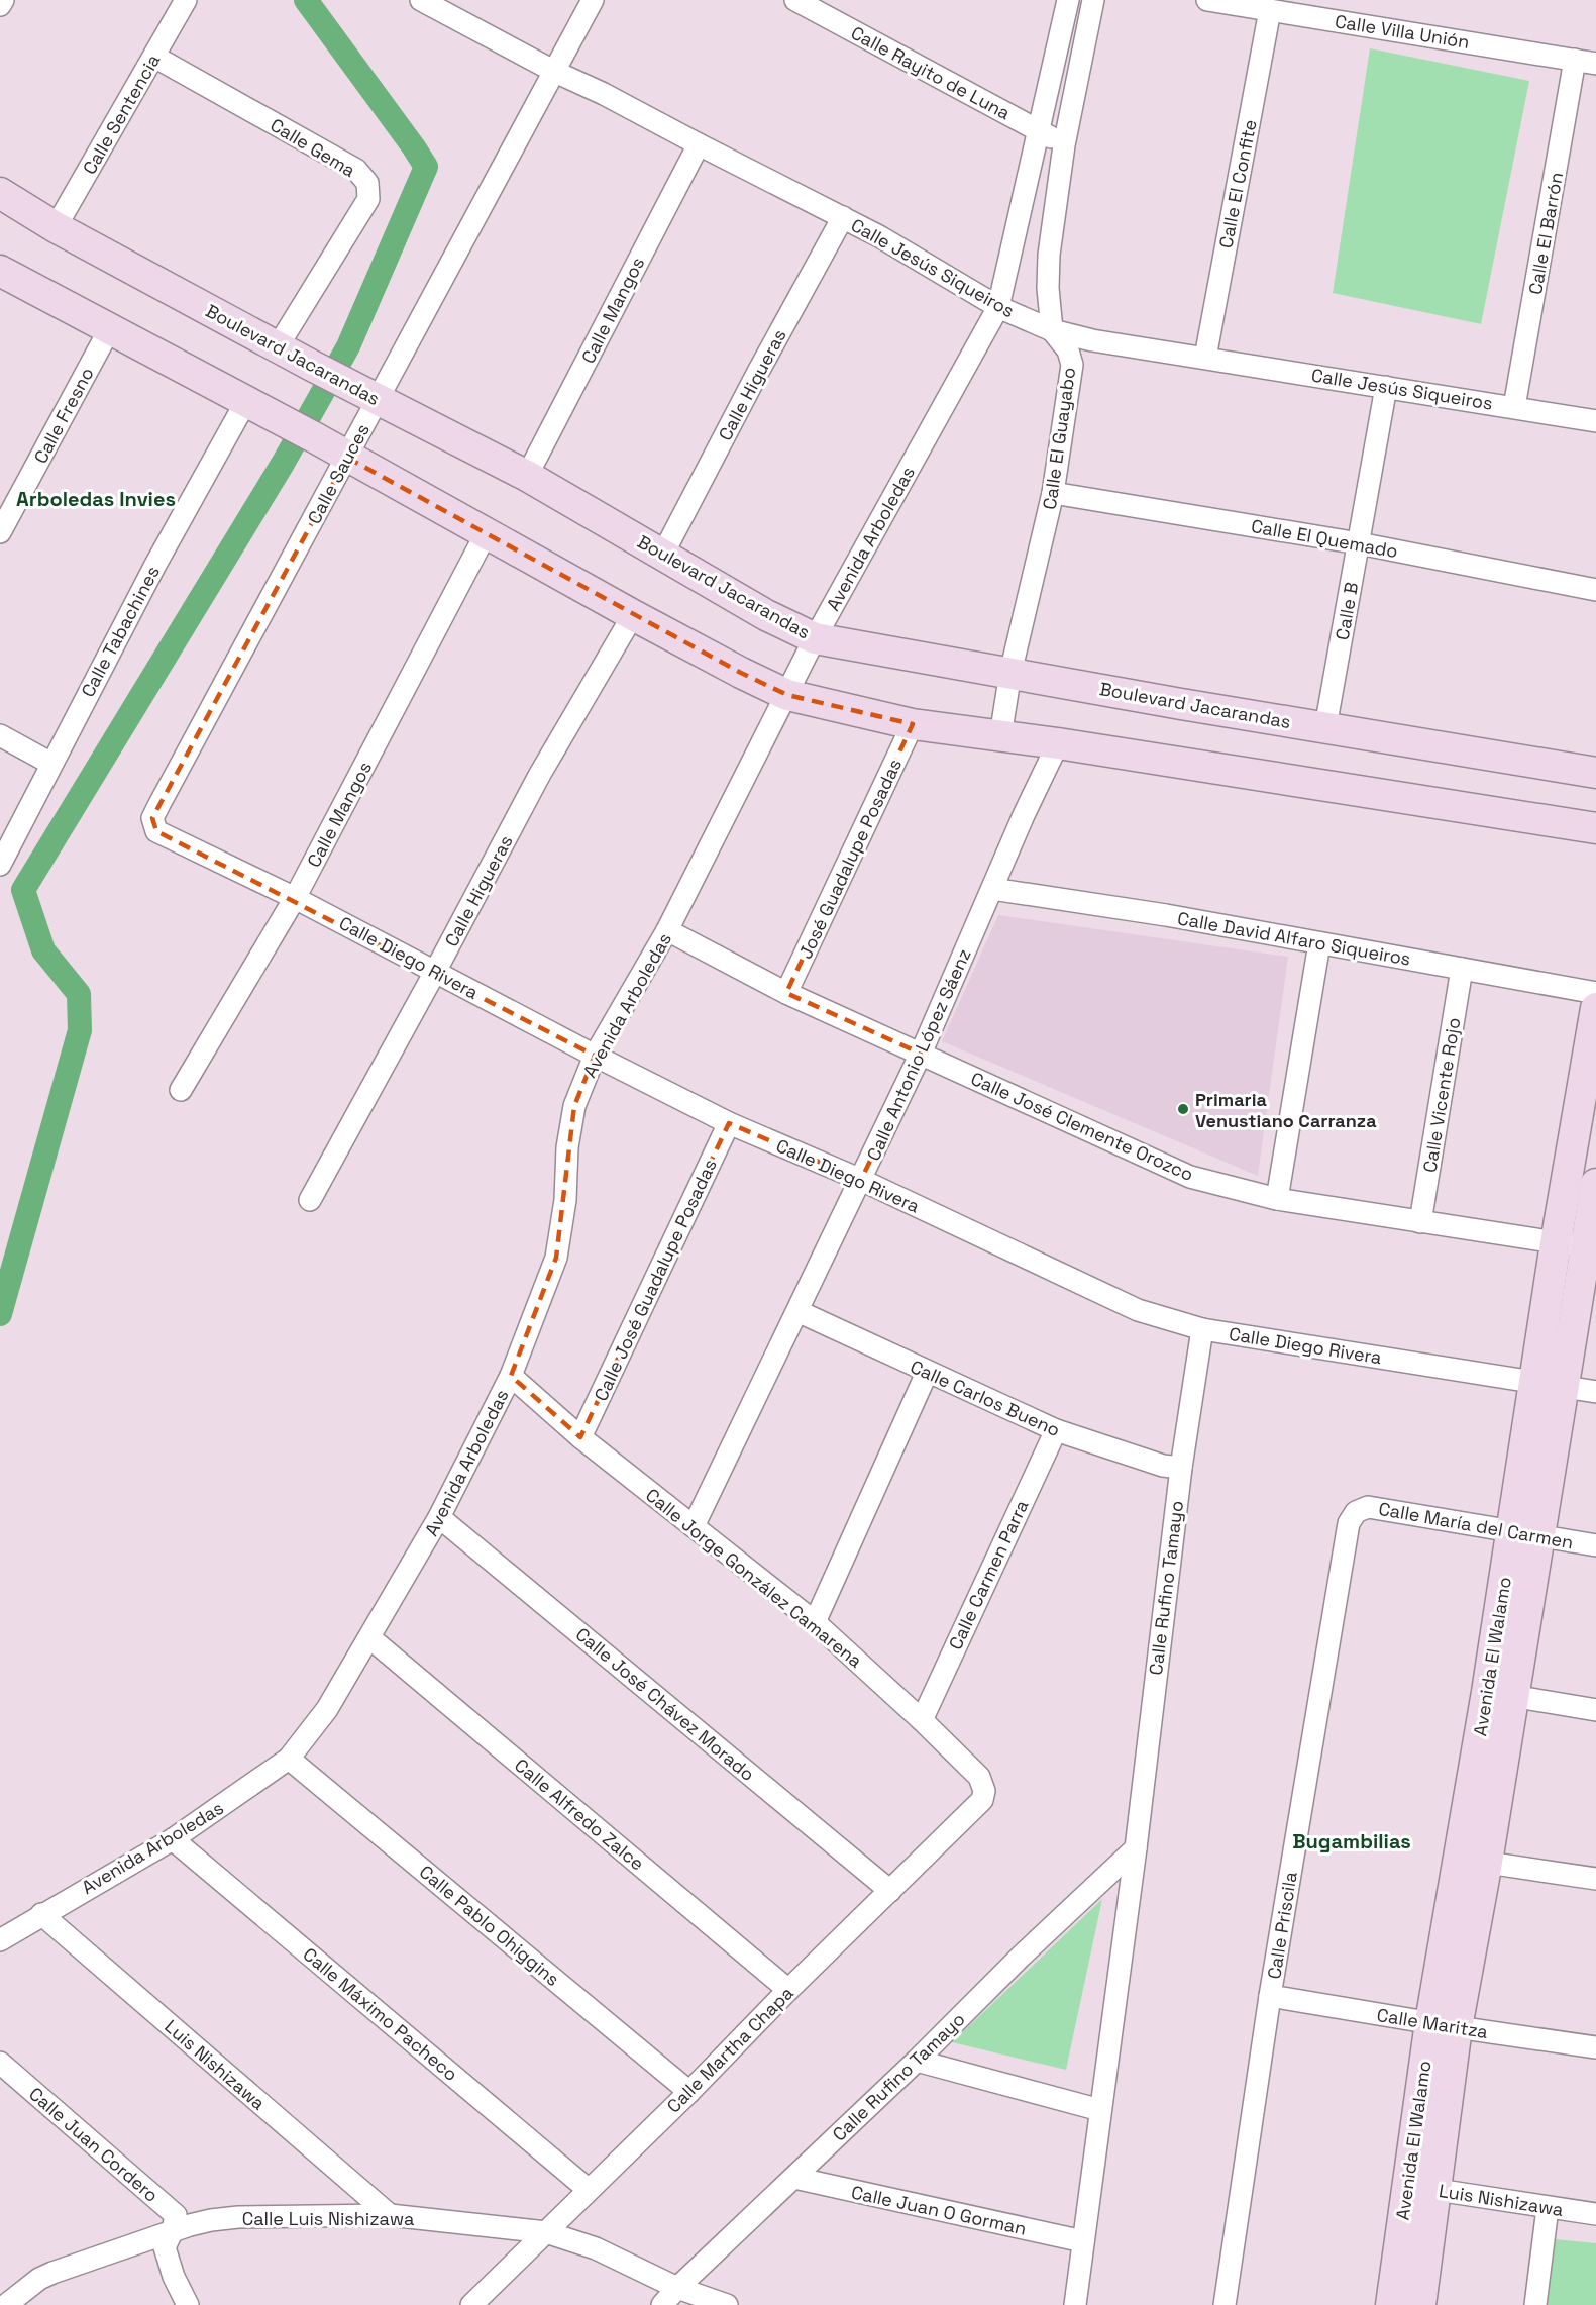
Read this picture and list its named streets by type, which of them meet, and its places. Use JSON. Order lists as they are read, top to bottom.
{
  "streets": {
    "main road": ["Boulevard Jacarandas", "Avenida El Walamo"],
    "street": [
      "Calle Villa Unión",
      "Calle Rayito de Luna",
      "Calle Sentencia",
      "Calle Gema",
      "Calle El Confite",
      "Calle El Barrón",
      "Calle Jesús Siqueiros",
      "Calle Mangos",
      "Calle Higueras",
      "Calle Fresno",
      "Calle El Guayabo",
      "Calle Sauces",
      "Avenida Arboledas",
      "Calle El Quemado",
      "Calle B",
      "Calle Tabachines",
      "José Guadalupe Posadas",
      "Calle David Alfaro Siqueiros",
      "Calle Diego Rivera",
      "Calle Antonio López Sáenz",
      "Calle Vicente Rojo",
      "Calle José Clemente Orozco",
      "Calle José Guadalupe Posadas",
      "Calle Carlos Bueno",
      "Calle María del Carmen",
      "Calle Carmen Parra",
      "Calle Jorge González Camarena",
      "Calle Rufino Tamayo",
      "Calle José Chávez Morado",
      "Calle Alfredo Zalce",
      "Calle Pablo Ohiggins",
      "Calle Priscila",
      "Calle Máximo Pacheco",
      "Calle Maritza",
      "Calle Martha Chapa",
      "Luis Nishizawa",
      "Calle Juan Cordero",
      "Calle Juan O Gorman",
      "Calle Luis Nishizawa"
    ]
  },
  "crossings": [
    ["Calle Villa Unión", "Calle El Confite"],
    ["Calle Villa Unión", "Calle El Barrón"],
    ["Calle Rayito de Luna", "Calle El Guayabo"],
    ["Calle Rayito de Luna", "Avenida Arboledas"],
    ["Calle Sentencia", "Calle Gema"],
    ["Calle Sentencia", "Boulevard Jacarandas"],
    ["Calle Gema", "Boulevard Jacarandas"],
    ["Calle El Confite", "Calle Jesús Siqueiros"],
    ["Calle El Barrón", "Calle Jesús Siqueiros"],
    ["Calle Jesús Siqueiros", "Calle Mangos"],
    ["Calle Jesús Siqueiros", "Calle Higueras"],
    ["Calle Jesús Siqueiros", "Calle El Guayabo"],
    ["Calle Jesús Siqueiros", "Calle Sauces"],
    ["Calle Jesús Siqueiros", "Avenida Arboledas"],
    ["Calle Jesús Siqueiros", "Calle B"],
    ["Calle Mangos", "Boulevard Jacarandas"],
    ["Calle Mangos", "Calle Diego Rivera"],
    ["Boulevard Jacarandas", "Calle Higueras"],
    ["Boulevard Jacarandas", "Calle El Guayabo"],
    ["Boulevard Jacarandas", "Calle Sauces"],
    ["Boulevard Jacarandas", "Avenida Arboledas"],
    ["Boulevard Jacarandas", "Calle B"],
    ["Calle Higueras", "Calle Diego Rivera"],
    ["Calle El Guayabo", "Calle El Quemado"],
    ["Calle Sauces", "Calle Diego Rivera"],
    ["Avenida Arboledas", "Calle Diego Rivera"],
    ["Avenida Arboledas", "Calle José Clemente Orozco"],
    ["Avenida Arboledas", "Calle Jorge González Camarena"],
    ["Avenida Arboledas", "Calle José Chávez Morado"],
    ["Avenida Arboledas", "Calle Alfredo Zalce"],
    ["Avenida Arboledas", "Calle Pablo Ohiggins"],
    ["Avenida Arboledas", "Calle Máximo Pacheco"],
    ["Avenida Arboledas", "Luis Nishizawa"],
    ["Calle El Quemado", "Calle B"],
    ["José Guadalupe Posadas", "Calle José Clemente Orozco"],
    ["Calle David Alfaro Siqueiros", "Calle Antonio López Sáenz"],
    ["Calle David Alfaro Siqueiros", "Calle Vicente Rojo"],
    ["Calle Diego Rivera", "Calle Antonio López Sáenz"],
    ["Calle Diego Rivera", "Calle José Guadalupe Posadas"],
    ["Calle Diego Rivera", "Calle Rufino Tamayo"],
    ["Calle Diego Rivera", "Avenida El Walamo"],
    ["Calle Antonio López Sáenz", "Calle José Clemente Orozco"],
    ["Calle Antonio López Sáenz", "Calle Carlos Bueno"],
    ["Calle Antonio López Sáenz", "Calle Jorge González Camarena"],
    ["Calle Vicente Rojo", "Calle José Clemente Orozco"],
    ["Calle José Clemente Orozco", "Avenida El Walamo"],
    ["Calle José Guadalupe Posadas", "Calle Jorge González Camarena"],
    ["Calle Carlos Bueno", "Calle Carmen Parra"],
    ["Calle Carlos Bueno", "Calle Rufino Tamayo"],
    ["Calle María del Carmen", "Avenida El Walamo"],
    ["Calle María del Carmen", "Calle Priscila"],
    ["Calle Carmen Parra", "Calle Jorge González Camarena"],
    ["Calle Jorge González Camarena", "Calle Martha Chapa"],
    ["Calle Rufino Tamayo", "Calle Juan O Gorman"],
    ["Calle Rufino Tamayo", "Calle Luis Nishizawa"],
    ["Avenida El Walamo", "Calle Maritza"],
    ["Avenida El Walamo", "Luis Nishizawa"],
    ["Calle José Chávez Morado", "Calle Martha Chapa"],
    ["Calle Alfredo Zalce", "Calle Martha Chapa"],
    ["Calle Pablo Ohiggins", "Calle Martha Chapa"],
    ["Calle Priscila", "Calle Maritza"],
    ["Calle Máximo Pacheco", "Calle Martha Chapa"],
    ["Calle Martha Chapa", "Calle Luis Nishizawa"],
    ["Luis Nishizawa", "Calle Luis Nishizawa"],
    ["Calle Juan Cordero", "Calle Luis Nishizawa"]
  ],
  "districts": ["Arboledas Invies", "Bugambilias"],
  "places": ["Primaria Venustiano Carranza"]
}
